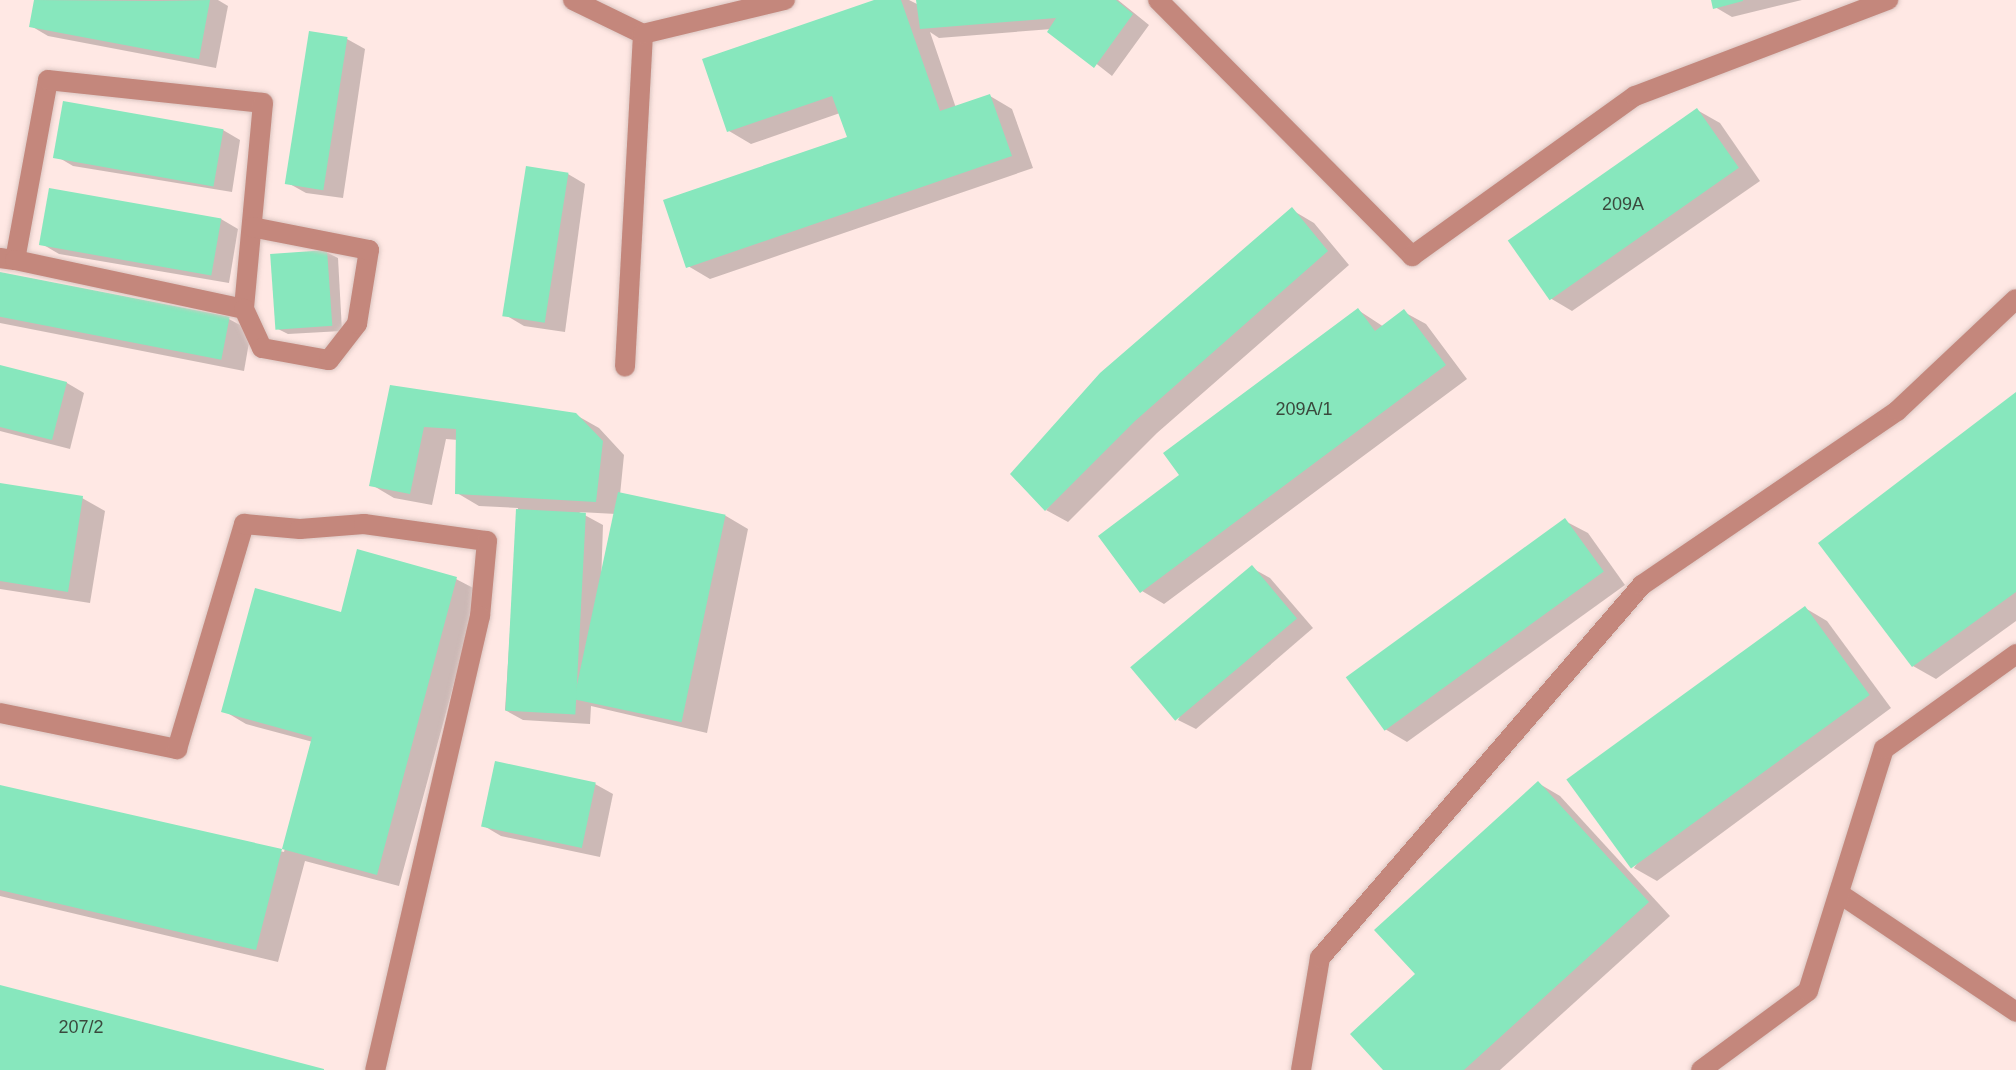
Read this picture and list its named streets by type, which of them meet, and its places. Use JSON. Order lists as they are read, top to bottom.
{
  "house_numbers": ["209А", "209А/1", "207/2"]
}
